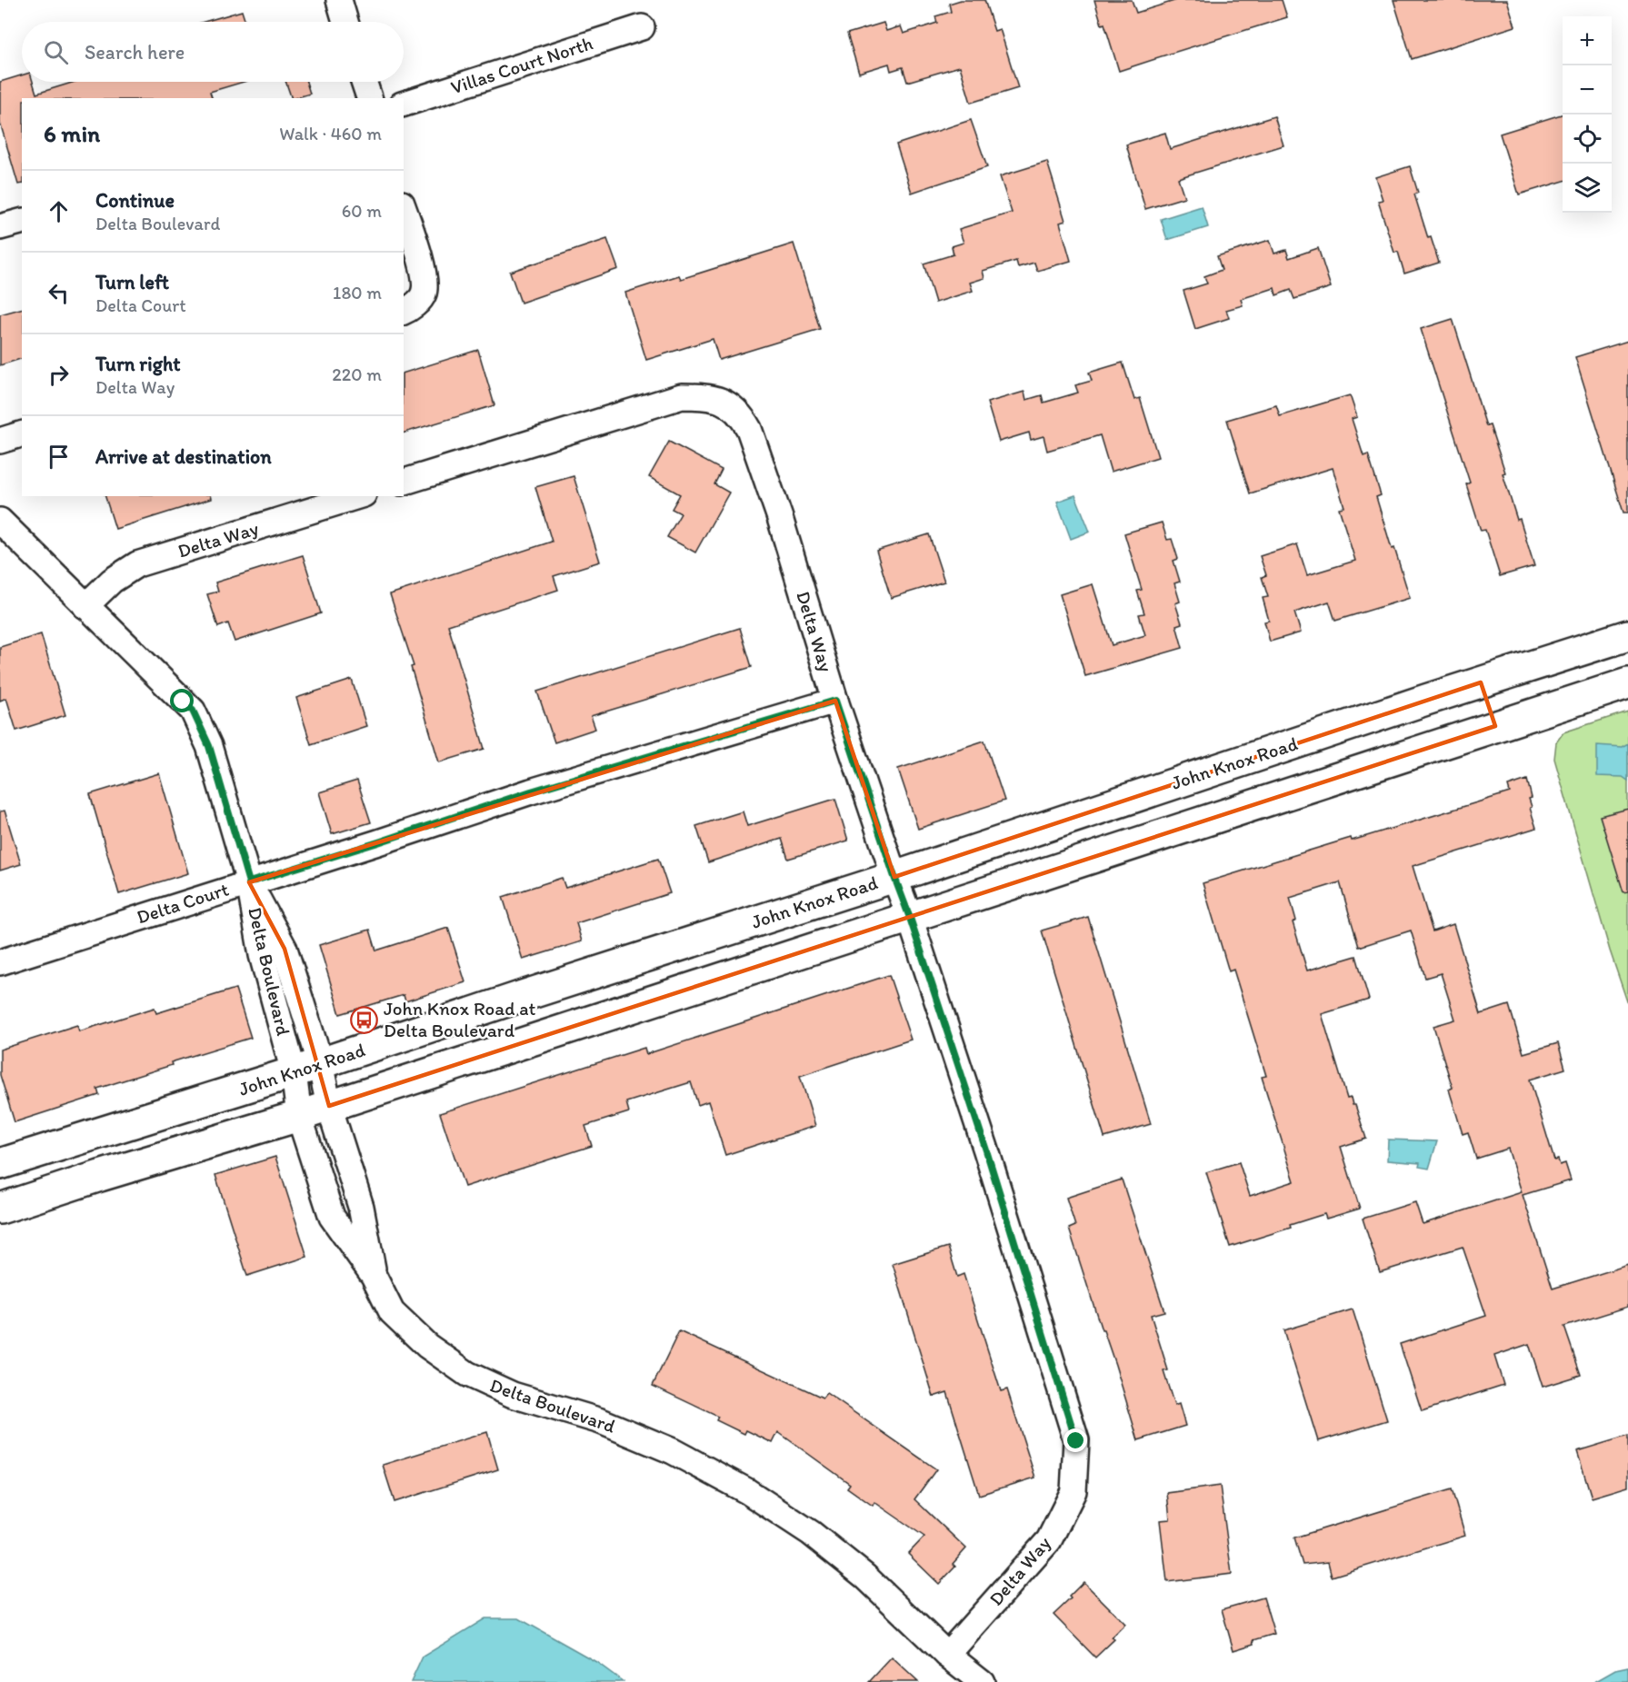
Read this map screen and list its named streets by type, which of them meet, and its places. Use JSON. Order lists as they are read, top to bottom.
{
  "streets": {
    "main road": ["John Knox Road"],
    "street": [
      "Villas Court North",
      "Delta Way",
      "Delta Court",
      "Delta Boulevard"
    ]
  },
  "crossings": [
    ["Delta Way", "John Knox Road"],
    ["Delta Way", "Delta Court"],
    ["Delta Way", "Delta Boulevard"],
    ["John Knox Road", "Delta Boulevard"],
    ["Delta Court", "Delta Boulevard"]
  ],
  "places": {
    "bus stop": ["John Knox Road at Delta Boulevard"]
  },
  "page": {
    "map_buttons": ["+", "−"],
    "search": "Search here",
    "heading": ["6 min", "Walk · 460 m"],
    "list": [
      ["Continue", "Delta Boulevard", "60 m"],
      ["Turn left", "Delta Court", "180 m"],
      ["Turn right", "Delta Way", "220 m"],
      "Arrive at destination"
    ]
  }
}
